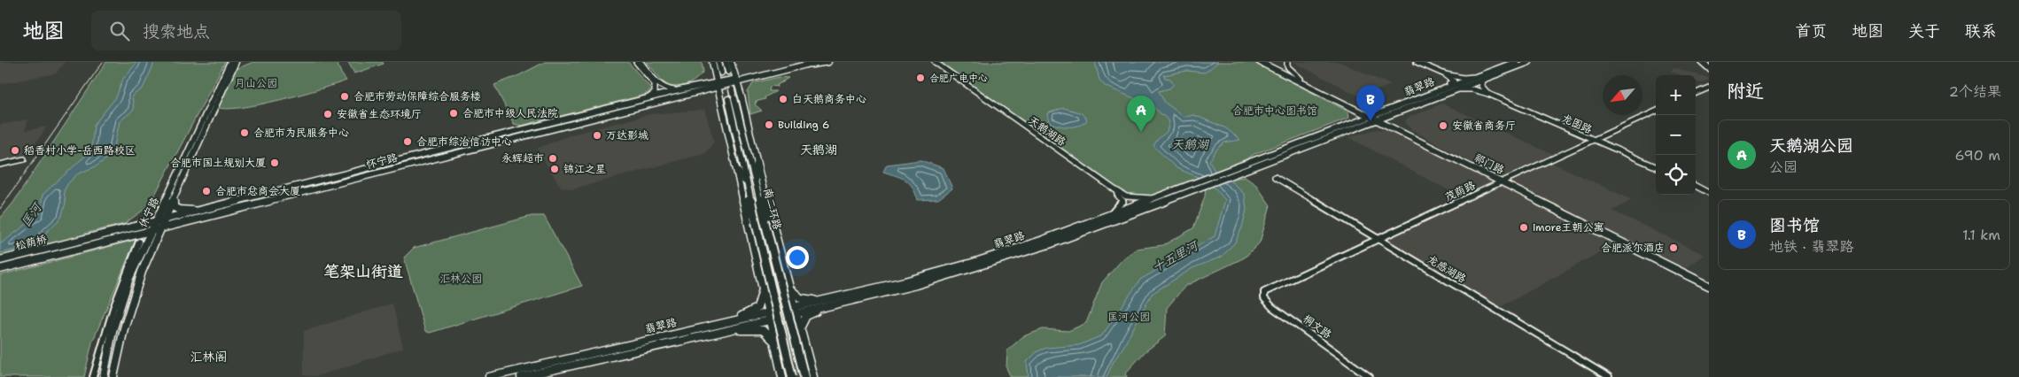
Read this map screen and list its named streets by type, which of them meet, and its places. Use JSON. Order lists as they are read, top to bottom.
{
  "streets": {
    "highway": ["南二环路"],
    "main road": [
      "翡翠路",
      "怀宁路",
      "祁门路",
      "休宁路",
      "松荫桥"
    ],
    "street": [
      "龙图路",
      "天鹅湖路",
      "茂荫路",
      "龙感湖路",
      "桐文路"
    ]
  },
  "crossings": [
    ["翡翠路", "龙图路"],
    ["翡翠路", "天鹅湖路"],
    ["翡翠路", "祁门路"],
    ["龙图路", "茂荫路"],
    ["怀宁路", "休宁路"],
    ["怀宁路", "松荫桥"],
    ["祁门路", "茂荫路"],
    ["茂荫路", "龙感湖路"],
    ["茂荫路", "桐文路"]
  ],
  "districts": ["天鹅湖", "笔架山街道", "汇林阁"],
  "water": ["天鹅湖", "匡河", "十五里河"],
  "parks": [
    "月山公园",
    "合肥市中心图书馆",
    "汇林公园",
    "匡河公园"
  ],
  "places": [
    "合肥广电中心",
    "合肥市劳动保障综合服务楼",
    "白天鹅商务中心",
    "合肥市中级人民法院",
    "安徽省生态环境厅",
    "Building 6",
    "安徽省商务厅",
    "合肥市为民服务中心",
    "万达影城",
    "合肥市综治信访中心",
    "稻香村小学-岳西路校区",
    "永辉超市",
    "合肥市国土规划大厦",
    "锦江之星",
    "合肥市总商会大厦",
    "imore王朝公寓",
    "合肥派尔酒店"
  ],
  "north": "bottom left",
  "page": {
    "header": "地图",
    "search": "搜索地点",
    "nav": [
      "首页",
      "地图",
      "关于",
      "联系"
    ],
    "heading": ["附近", "2个结果"],
    "map_buttons": ["+", "−"],
    "pins": ["B", "A"],
    "list": [
      {
        "mark": "A",
        "name": "天鹅湖公园",
        "note": "公园",
        "value": "690 m"
      },
      {
        "mark": "B",
        "name": "图书馆",
        "note": "地铁 · 翡翠路",
        "value": "1.1 km"
      }
    ]
  }
}
